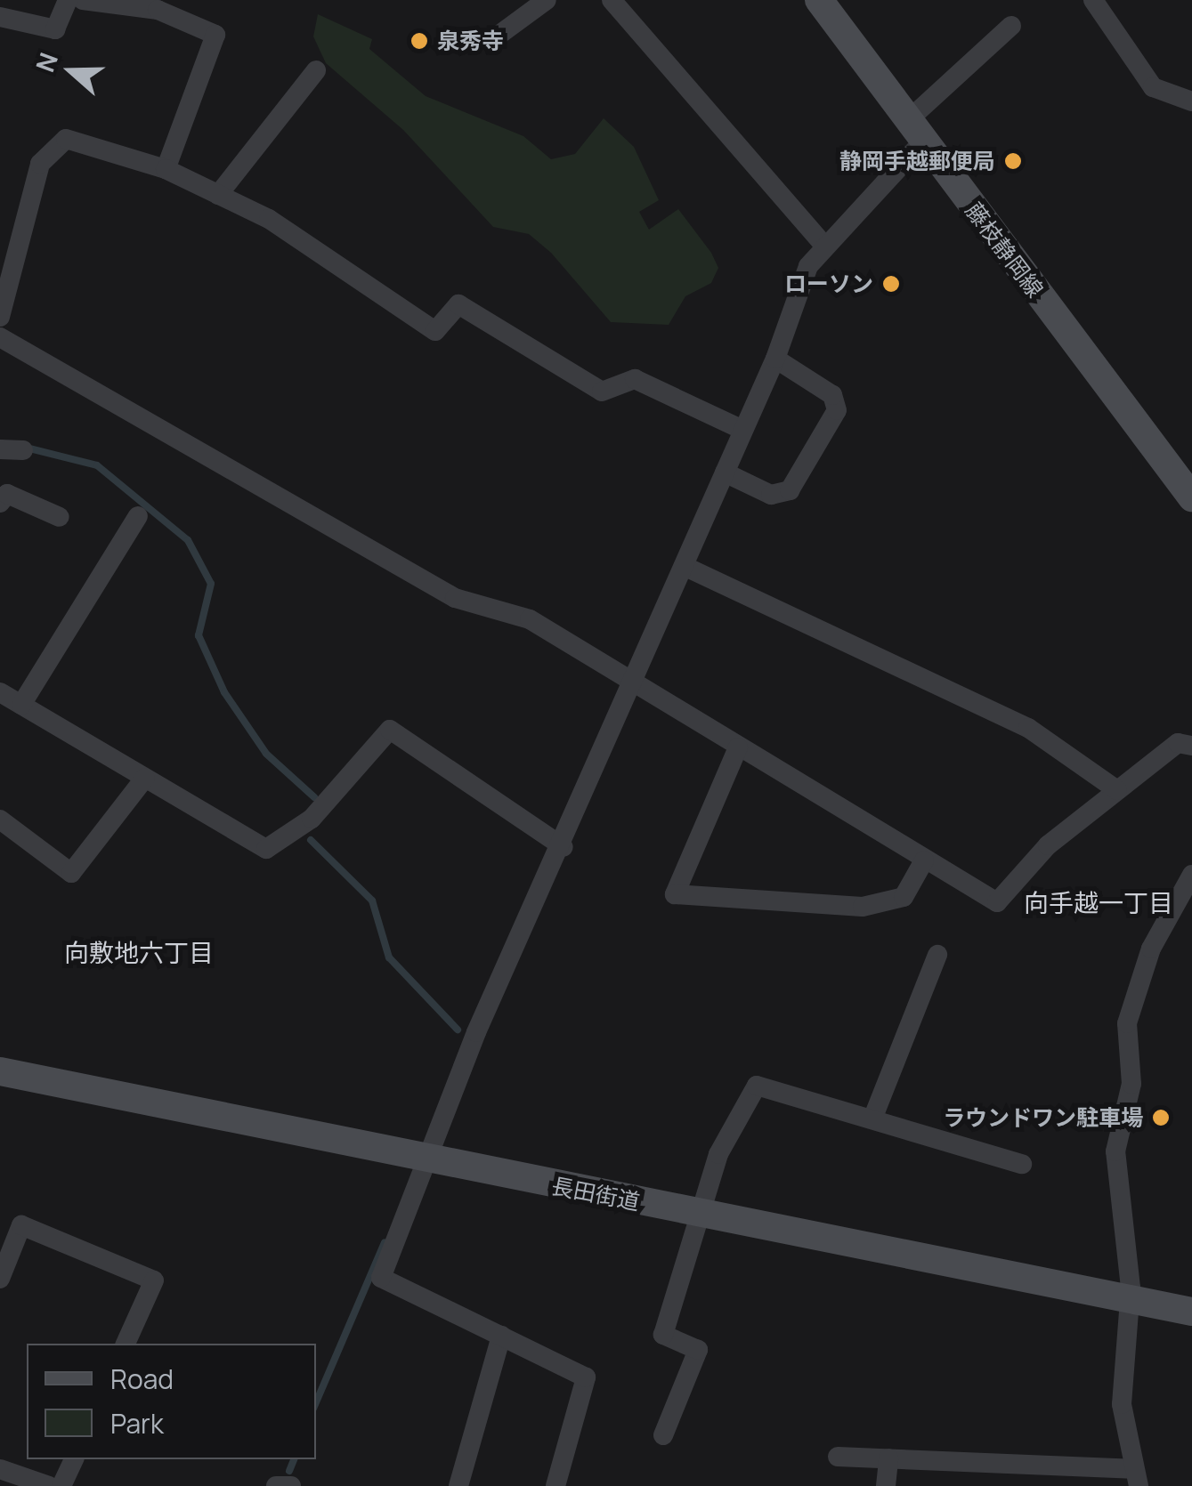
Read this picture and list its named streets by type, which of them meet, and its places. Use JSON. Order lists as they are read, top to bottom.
{
  "streets": {
    "main road": ["藤枝静岡線", "長田街道"]
  },
  "districts": ["向手越一丁目", "向敷地六丁目"],
  "places": [
    "泉秀寺",
    "静岡手越郵便局",
    "ローソン",
    "ラウンドワン駐車場"
  ],
  "legend": ["Road", "Park"],
  "north": "left"
}
